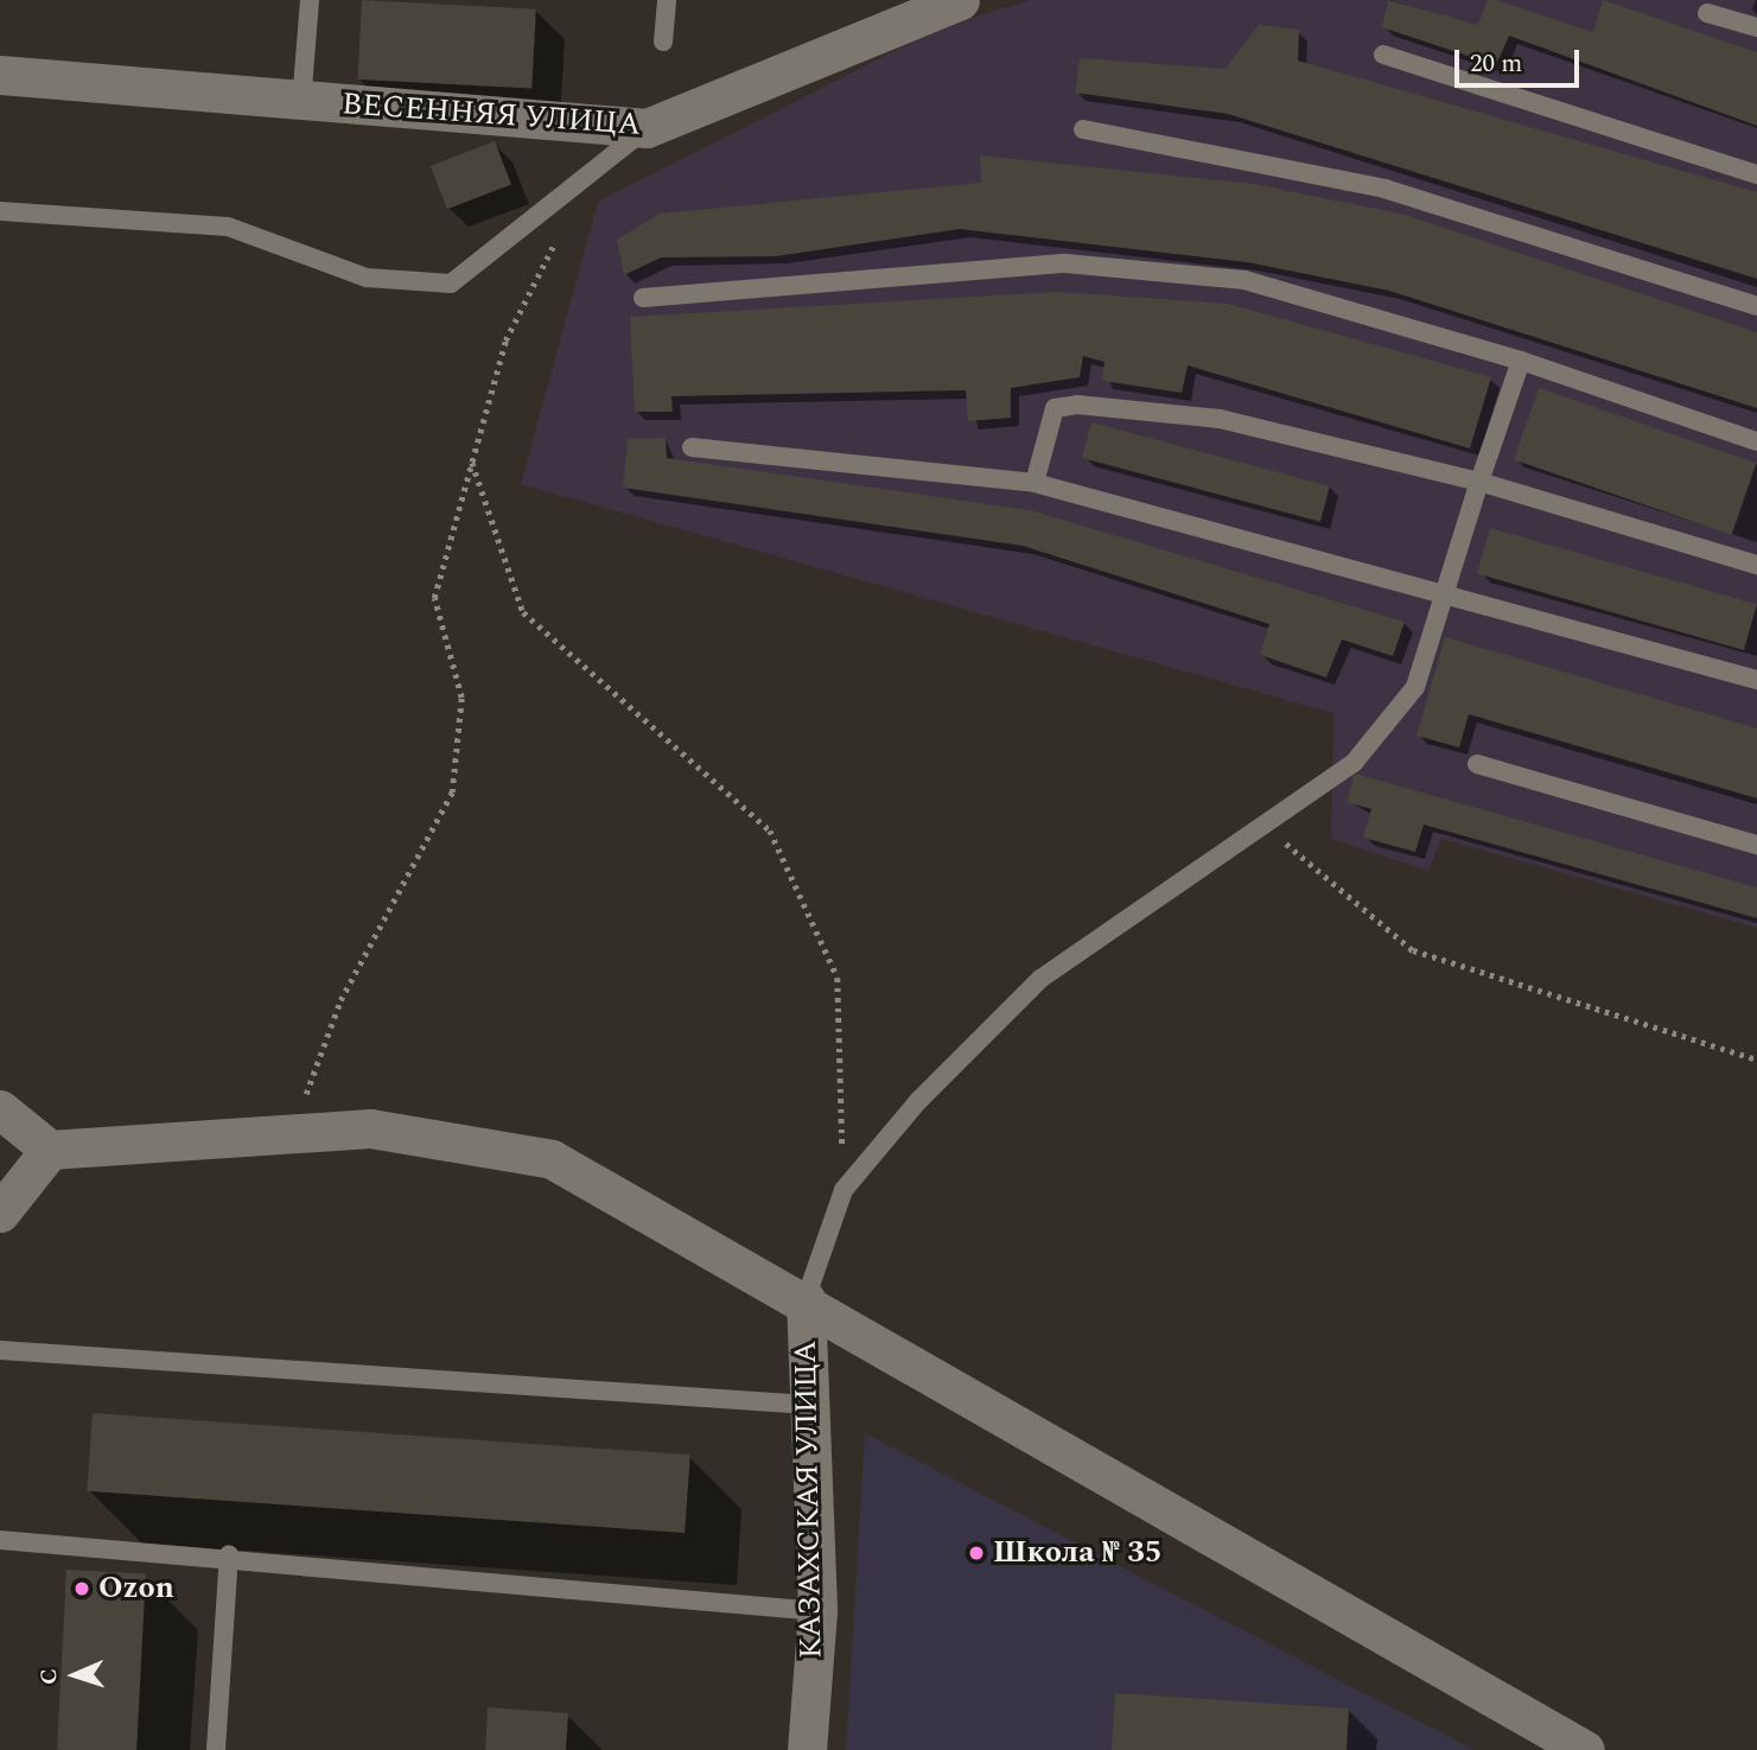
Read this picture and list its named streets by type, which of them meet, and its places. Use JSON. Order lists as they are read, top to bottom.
{
  "streets": {
    "street": ["ВЕСЕННЯЯ УЛИЦА", "КАЗАХСКАЯ УЛИЦА"]
  },
  "places": ["Школа № 35", "Ozon"],
  "scale_bar": "20 m",
  "north": "left"
}
